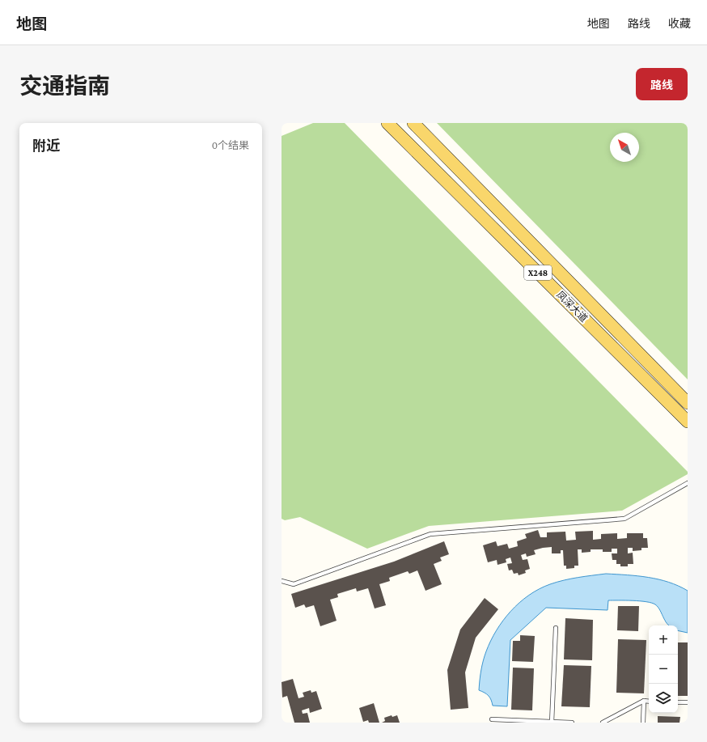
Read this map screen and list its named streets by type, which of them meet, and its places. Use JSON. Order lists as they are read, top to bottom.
{
  "streets": {
    "main road": ["X248", "凤深大道"]
  },
  "north": "top left",
  "page": {
    "header": "地图",
    "nav": ["地图", "路线", "收藏"],
    "title": "交通指南",
    "buttons": "路线",
    "heading": ["附近", "0个结果"],
    "map_buttons": ["+", "−"]
  }
}
